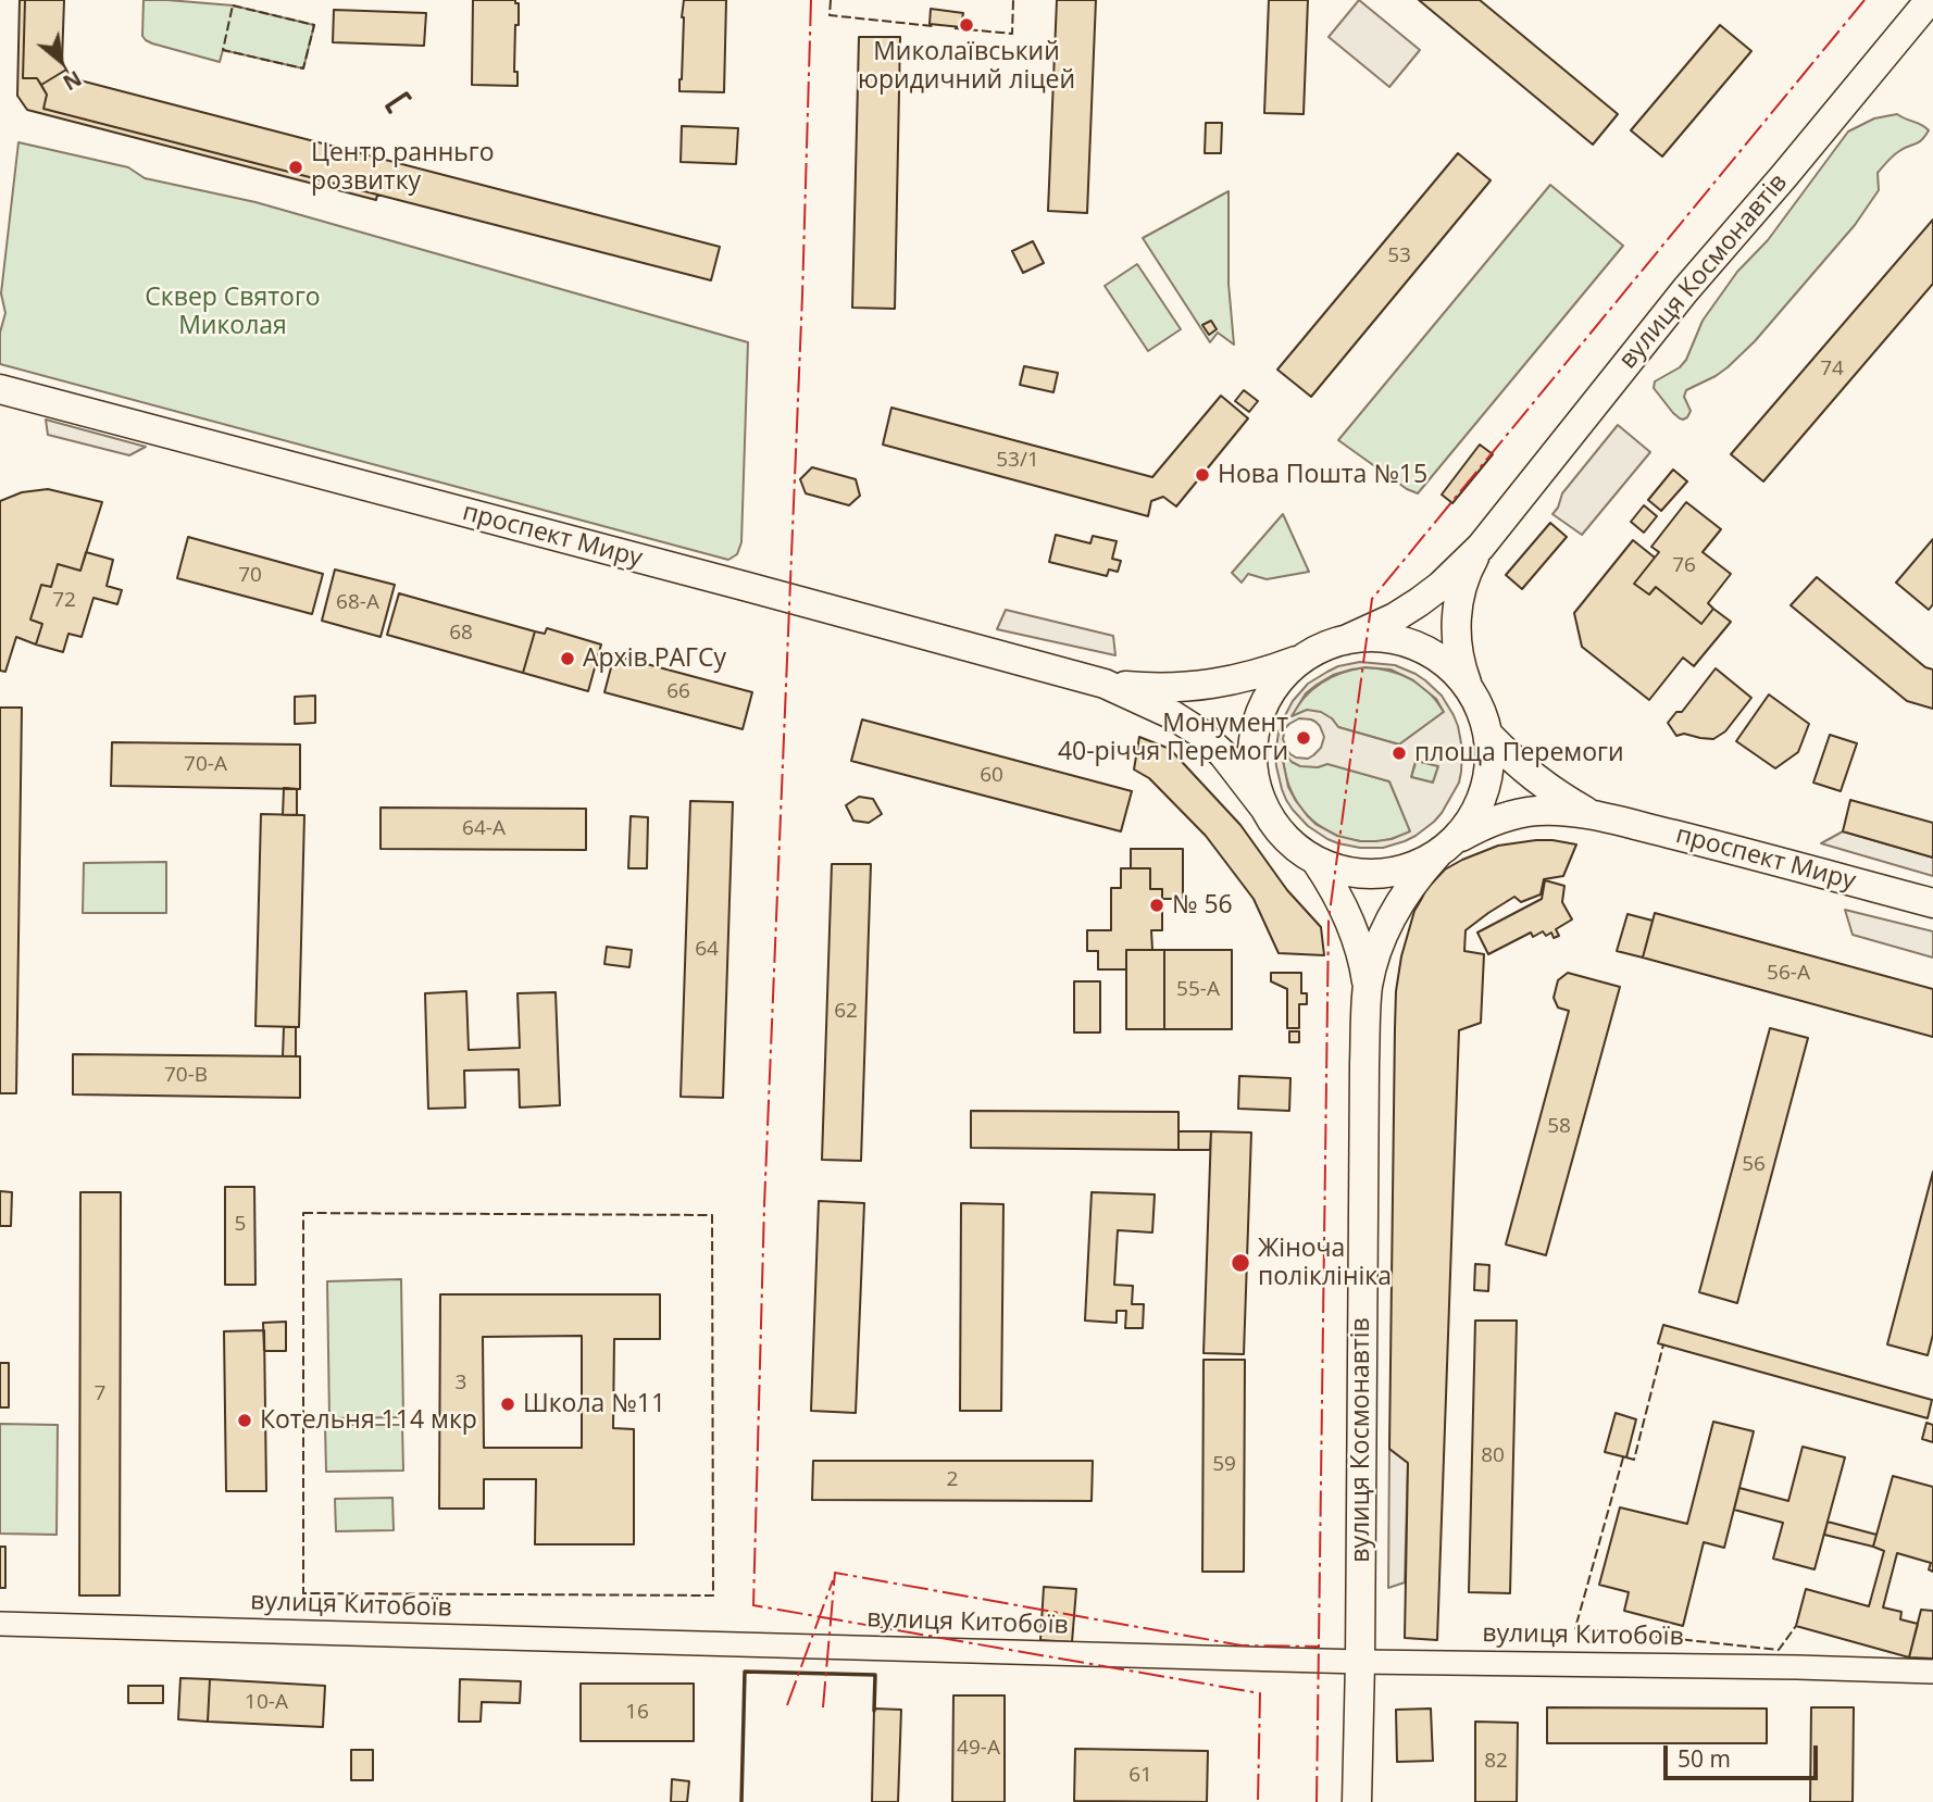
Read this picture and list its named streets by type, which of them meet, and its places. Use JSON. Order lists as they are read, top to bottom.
{
  "streets": {
    "main road": ["вулиця Космонавтів", "проспект Миру"],
    "street": ["вулиця Китобоїв"]
  },
  "crossings": [
    ["вулиця Космонавтів", "проспект Миру"],
    ["вулиця Космонавтів", "вулиця Китобоїв"]
  ],
  "parks": ["Сквер Святого Миколая"],
  "places": [
    "Миколаївський юридичний ліцей",
    "Центр ранньго розвитку",
    "Нова Пошта №15",
    "Архів РАГСу",
    "Монумент 40-річчя Перемоги",
    "площа Перемоги",
    "№ 56",
    "Жіноча поліклініка",
    "Школа №11",
    "Котельня 114 мкр"
  ],
  "house_numbers": [
    "53",
    "74",
    "53/1",
    "76",
    "70",
    "72",
    "68-А",
    "68",
    "66",
    "70-А",
    "60",
    "64-А",
    "64",
    "56-А",
    "55-А",
    "62",
    "70-В",
    "58",
    "56",
    "5",
    "3",
    "7",
    "80",
    "59",
    "2",
    "10-А",
    "16",
    "49-А",
    "82",
    "61"
  ],
  "scale_bar": "50 m",
  "north": "bottom right"
}
